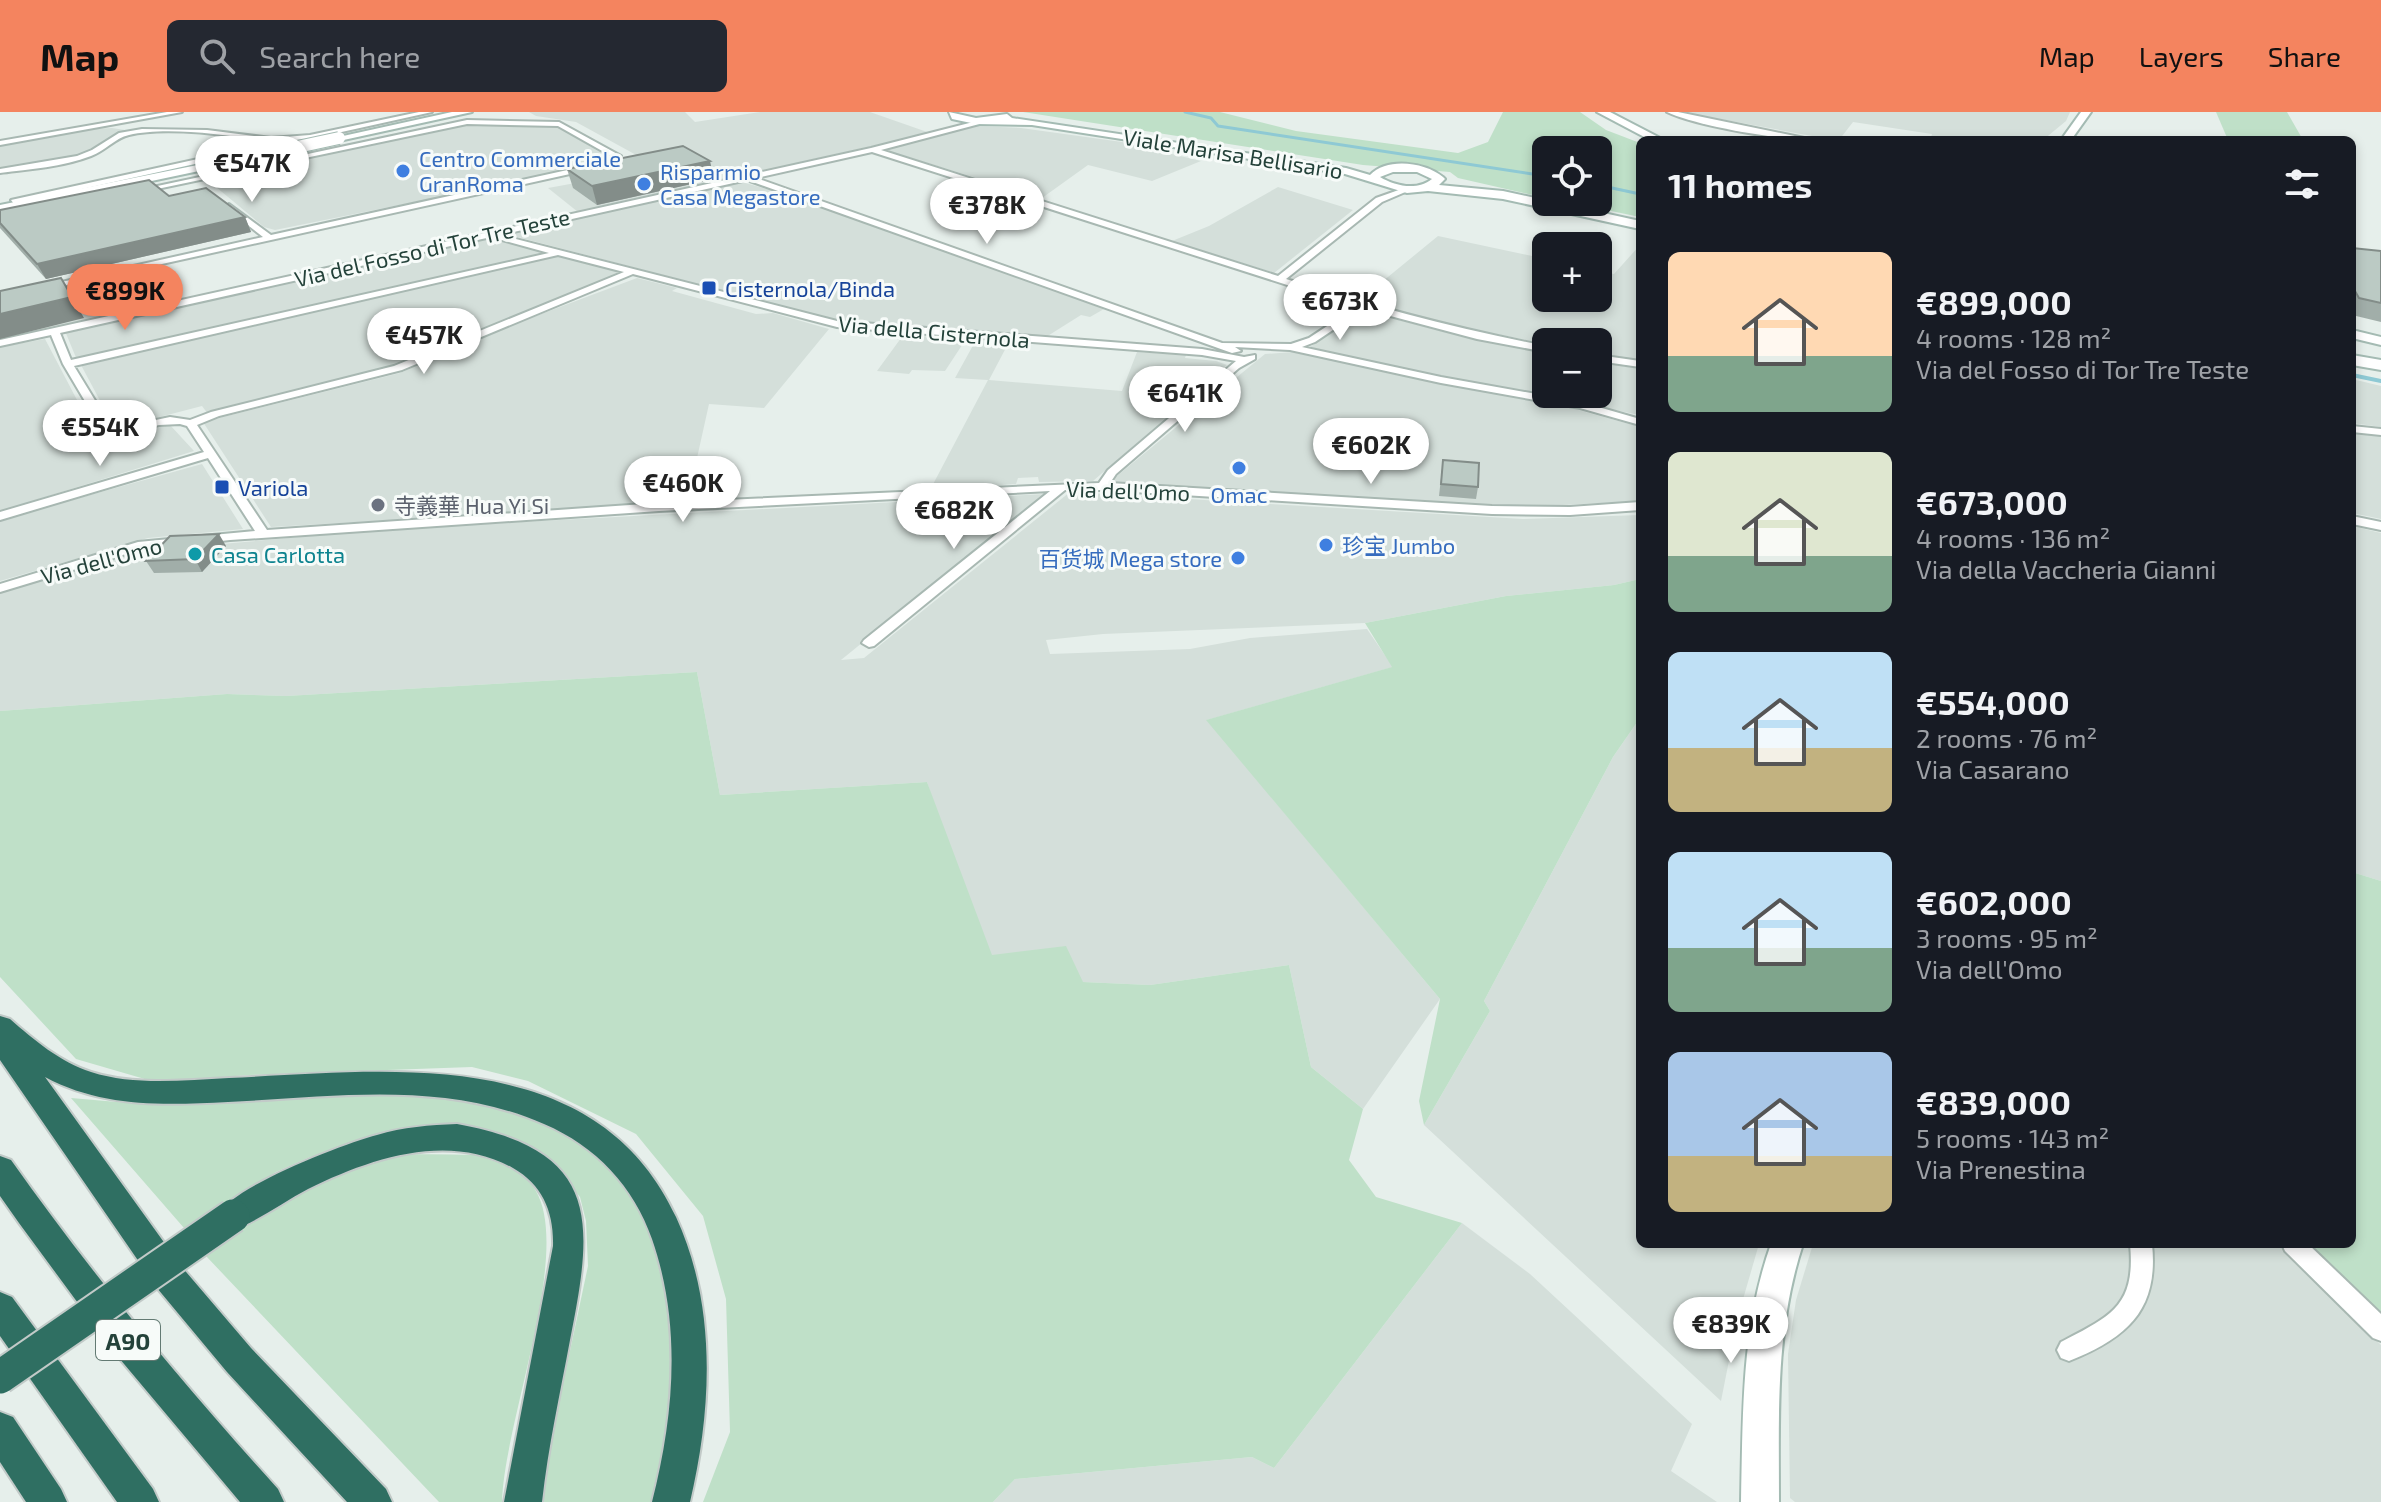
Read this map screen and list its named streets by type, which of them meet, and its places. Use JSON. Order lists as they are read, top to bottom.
{
  "streets": {
    "highway": ["A90"],
    "main road": ["Viale Marisa Bellisario"],
    "street": ["Via del Fosso di Tor Tre Teste", "Via della Cisternola", "Via dell'Omo"]
  },
  "crossings": [
    ["Viale Marisa Bellisario", "Via del Fosso di Tor Tre Teste"],
    ["Via del Fosso di Tor Tre Teste", "Via della Cisternola"]
  ],
  "places": {
    "other": [
      "Centro Commerciale GranRoma",
      "Risparmio Casa Megastore",
      "Omac",
      "寺義華 Hua Yi Si",
      "珍宝 Jumbo",
      "Casa Carlotta",
      "百货城 Mega store"
    ],
    "transit": ["Cisternola/Binda", "Variola"]
  },
  "page": {
    "header": "Map",
    "search": "Search here",
    "nav": ["Map", "Layers", "Share"],
    "map_buttons": ["+", "−"],
    "price": [
      "€547K",
      "€378K",
      "€899K",
      "€673K",
      "€457K",
      "€641K",
      "€554K",
      "€602K",
      "€460K",
      "€682K",
      "€839K"
    ],
    "heading": "11 homes",
    "list": [
      {
        "name": "€899,000",
        "note": "4 rooms · 128 m² · Via del Fosso di Tor Tre Teste"
      },
      {
        "name": "€673,000",
        "note": "4 rooms · 136 m² · Via della Vaccheria Gianni"
      },
      {
        "name": "€554,000",
        "note": "2 rooms · 76 m² · Via Casarano"
      },
      {
        "name": "€602,000",
        "note": "3 rooms · 95 m² · Via dell'Omo"
      },
      {
        "name": "€839,000",
        "note": "5 rooms · 143 m² · Via Prenestina"
      }
    ]
  }
}
